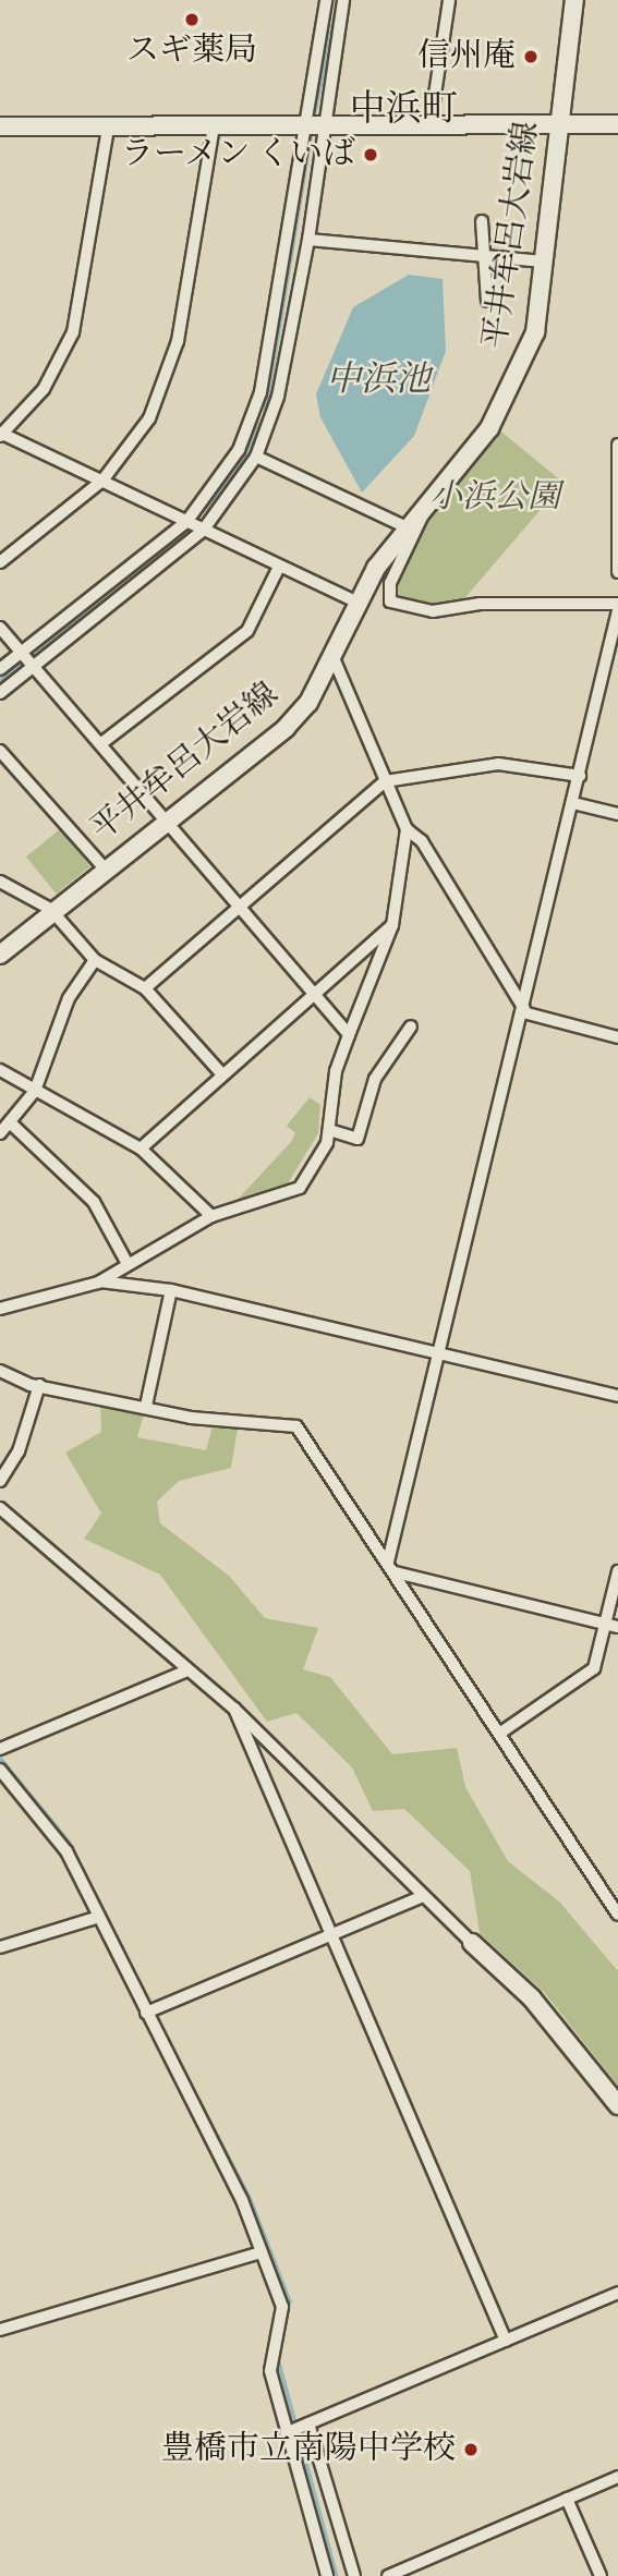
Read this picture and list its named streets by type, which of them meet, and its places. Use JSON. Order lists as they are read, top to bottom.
{
  "streets": {
    "main road": ["平井牟呂大岩線"]
  },
  "districts": ["中浜町"],
  "water": ["中浜池"],
  "parks": ["小浜公園"],
  "places": [
    "スギ薬局",
    "信州庵",
    "ラーメン くいば",
    "豊橋市立南陽中学校"
  ]
}
